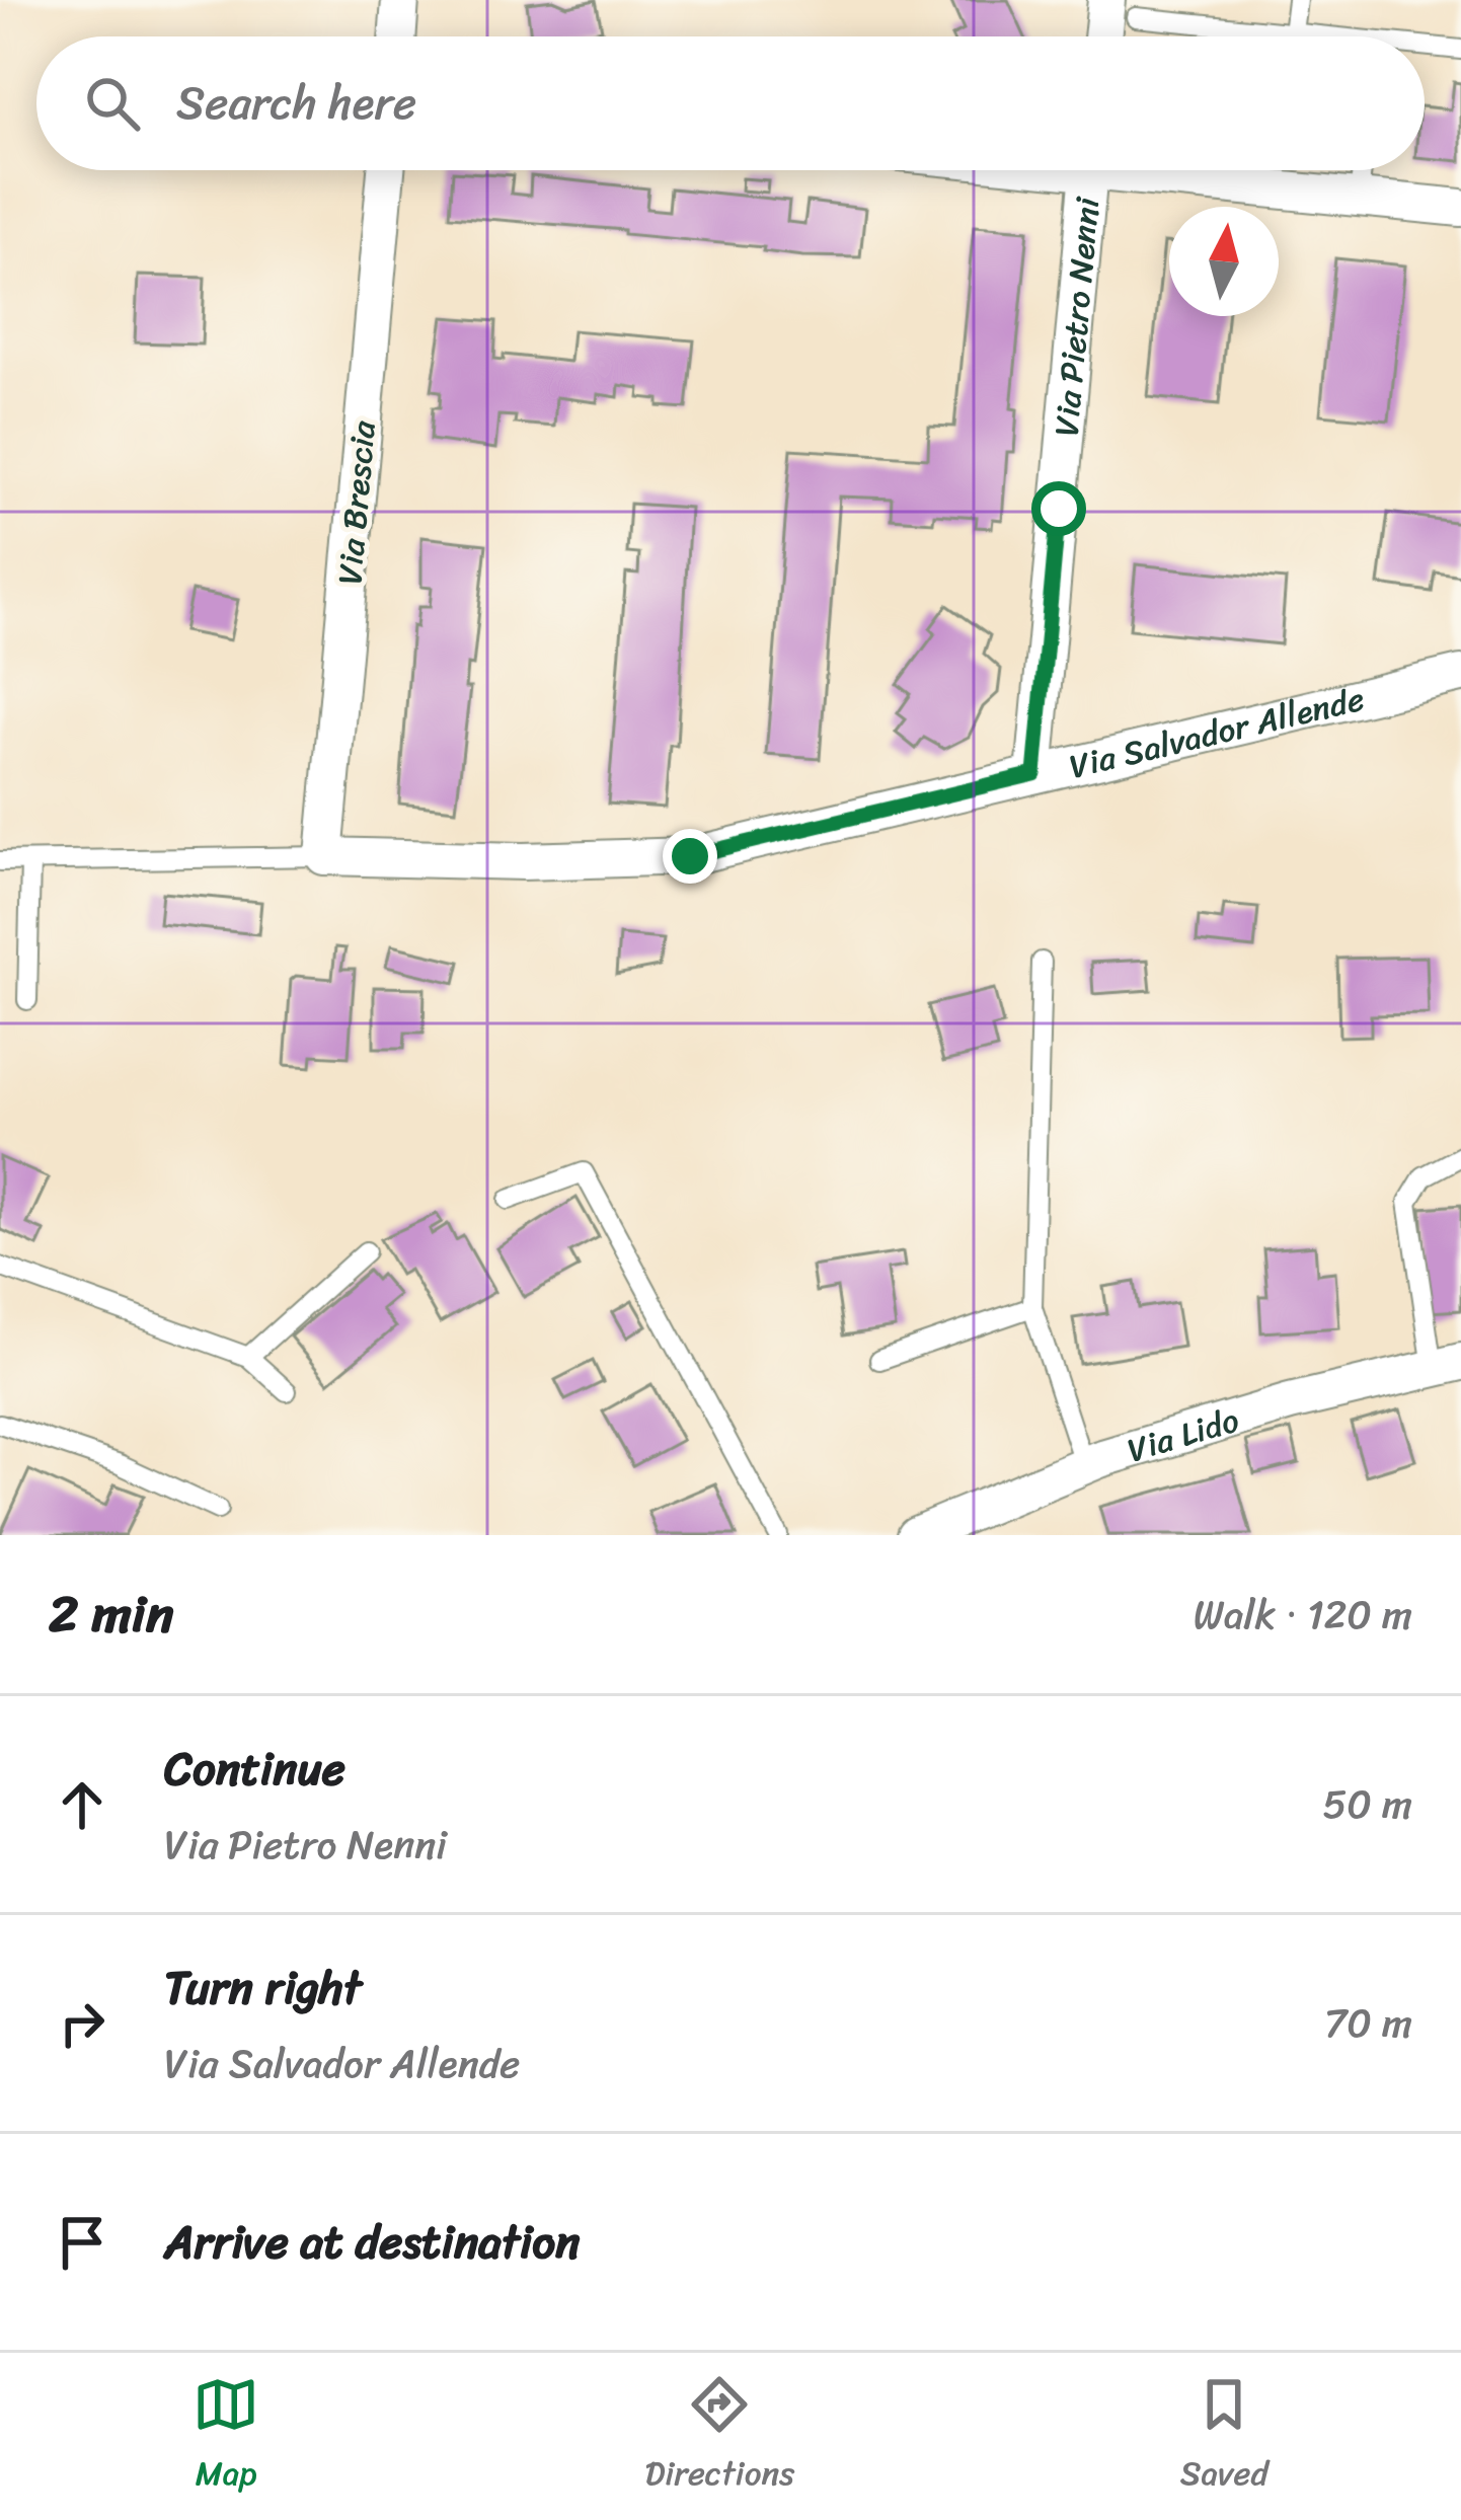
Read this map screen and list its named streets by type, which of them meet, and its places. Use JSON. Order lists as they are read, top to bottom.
{
  "streets": {
    "street": [
      "Via Pietro Nenni",
      "Via Brescia",
      "Via Salvador Allende",
      "Via Lido"
    ]
  },
  "crossings": [
    ["Via Pietro Nenni", "Via Salvador Allende"],
    ["Via Brescia", "Via Salvador Allende"]
  ],
  "north": "top",
  "page": {
    "search": "Search here",
    "heading": ["2 min", "Walk · 120 m"],
    "list": [
      ["Continue", "Via Pietro Nenni", "50 m"],
      ["Turn right", "Via Salvador Allende", "70 m"],
      "Arrive at destination"
    ],
    "nav": ["Map", "Directions", "Saved"]
  }
}
